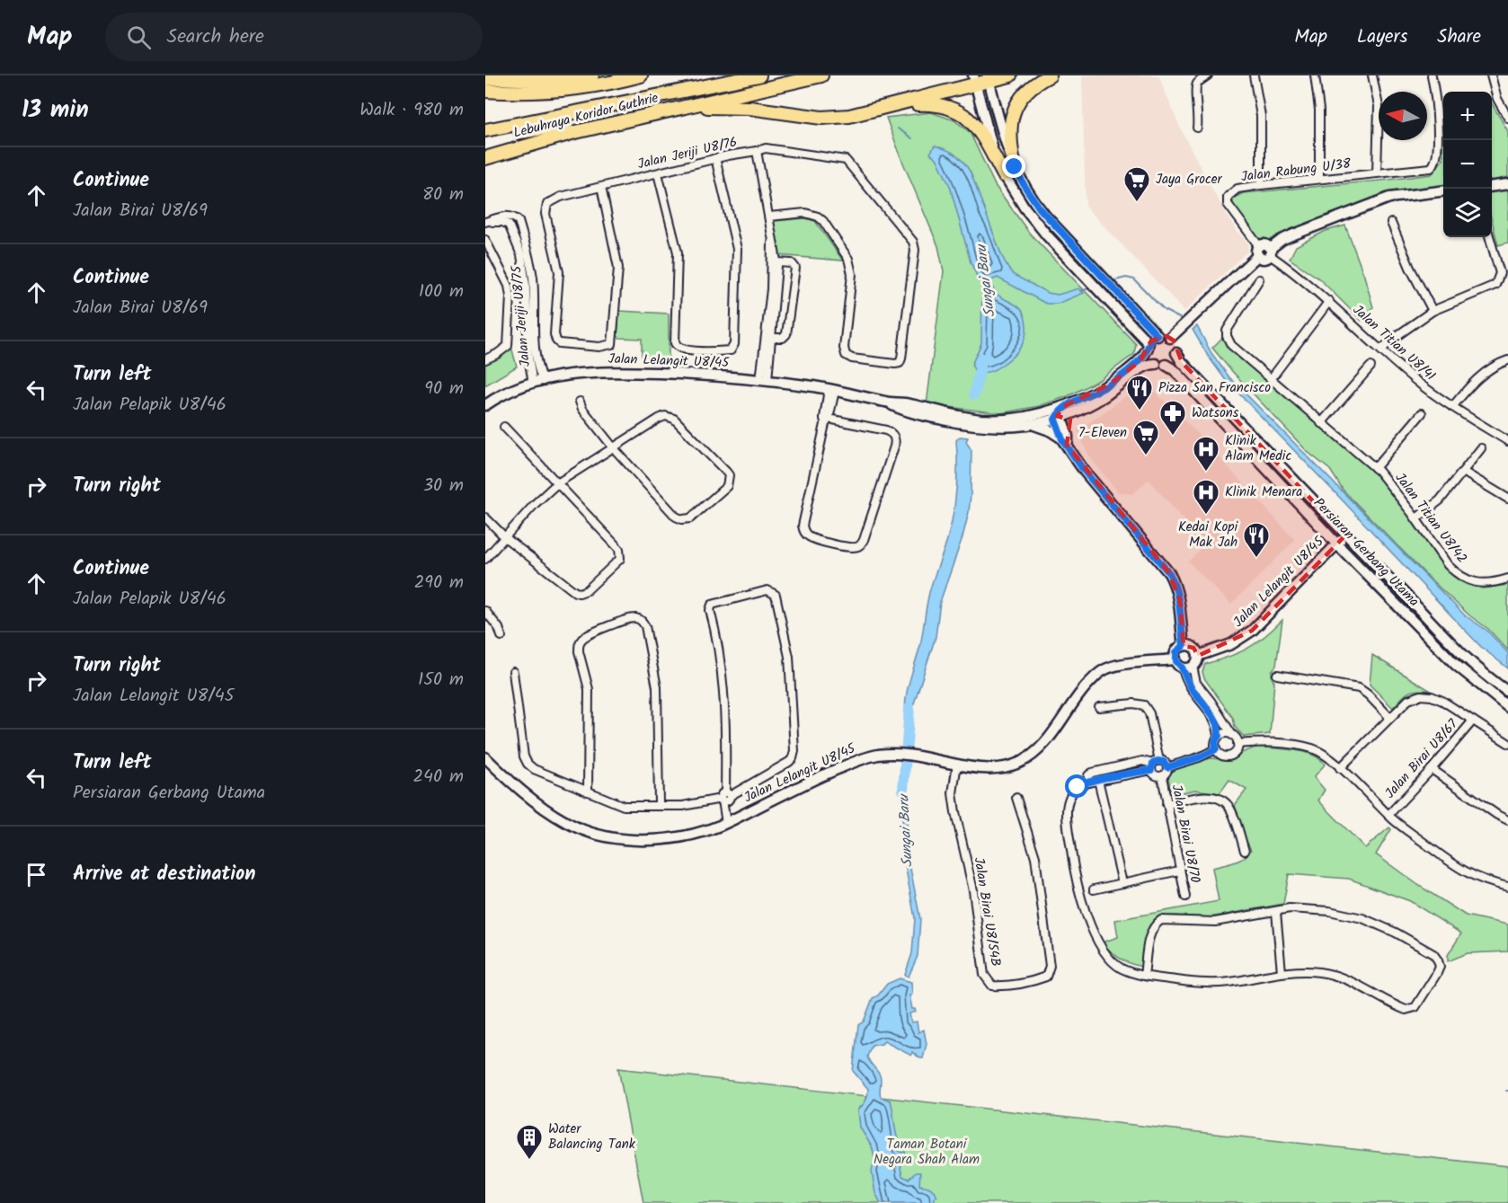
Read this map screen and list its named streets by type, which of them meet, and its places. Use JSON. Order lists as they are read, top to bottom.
{
  "streets": {
    "highway": ["Lebuhraya Koridor Guthrie"],
    "street": [
      "Jalan Jeriji U8/76",
      "Jalan Rabung U/38",
      "Jalan Jeriji U8/75",
      "Jalan Titian U8/41",
      "Jalan Lelangit U8/45",
      "Jalan Titian U8/42",
      "Persiaran Gerbang Utama",
      "Jalan Birai U8/67",
      "Jalan Birai U8/70",
      "Jalan Birai U8/54B"
    ]
  },
  "crossings": [
    ["Jalan Jeriji U8/76", "Jalan Lelangit U8/45"],
    ["Jalan Jeriji U8/75", "Jalan Lelangit U8/45"],
    ["Jalan Lelangit U8/45", "Persiaran Gerbang Utama"],
    ["Jalan Lelangit U8/45", "Jalan Birai U8/54B"]
  ],
  "water": ["Sungai Baru"],
  "parks": ["Taman Botani Negara Shah Alam"],
  "places": {
    "supermarket": ["Jaya Grocer", "7-Eleven"],
    "restaurant": ["Pizza San Francisco", "Kedai Kopi Mak Jah"],
    "pharmacy": ["Watsons"],
    "hospital": ["Klinik Alam Medic", "Klinik Menara"],
    "building": ["Water Balancing Tank"]
  },
  "north": "left",
  "page": {
    "header": "Map",
    "search": "Search here",
    "nav": ["Map", "Layers", "Share"],
    "heading": ["13 min", "Walk · 980 m"],
    "map_buttons": ["+", "−"],
    "list": [
      ["Continue", "Jalan Birai U8/69", "80 m"],
      ["Continue", "Jalan Birai U8/69", "100 m"],
      ["Turn left", "Jalan Pelapik U8/46", "90 m"],
      ["Turn right", "30 m"],
      ["Continue", "Jalan Pelapik U8/46", "290 m"],
      ["Turn right", "Jalan Lelangit U8/45", "150 m"],
      ["Turn left", "Persiaran Gerbang Utama", "240 m"],
      "Arrive at destination"
    ]
  }
}
